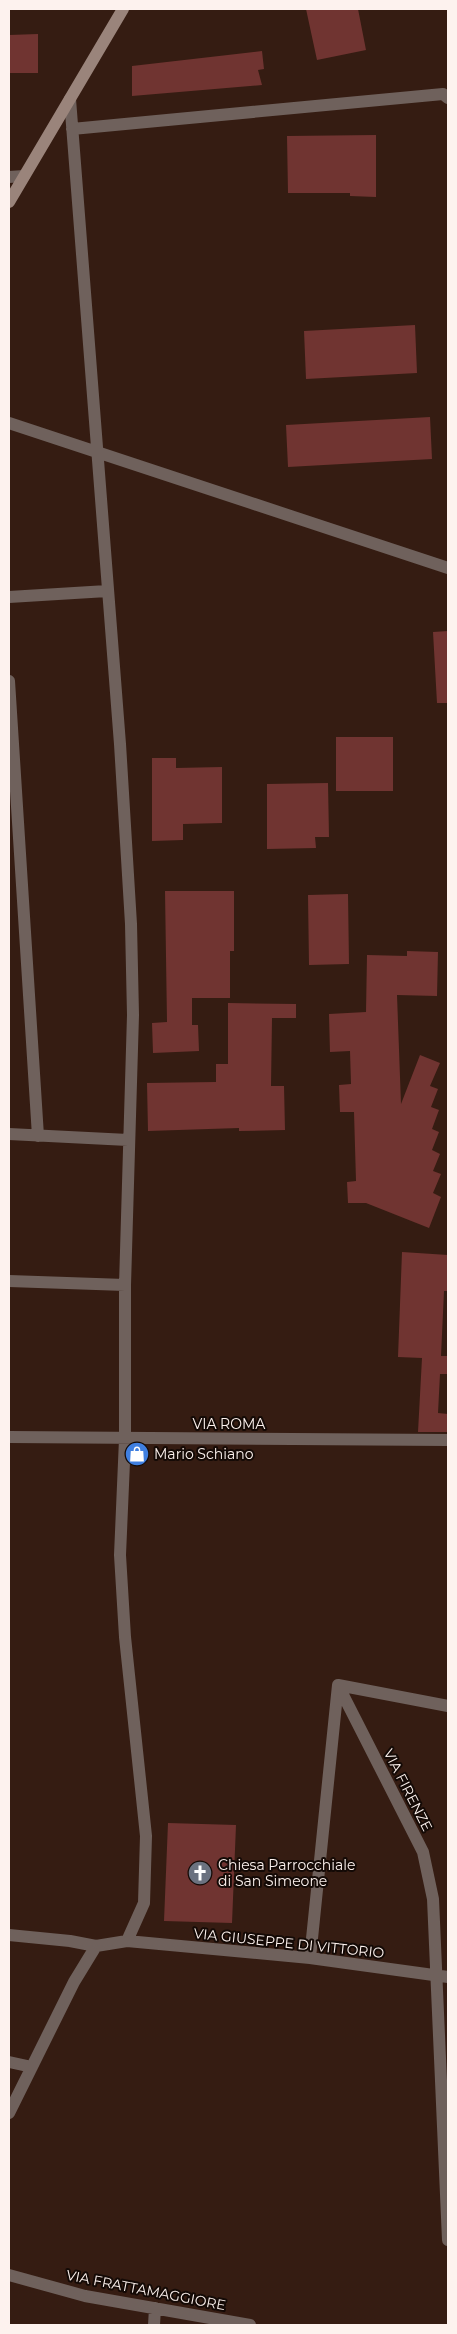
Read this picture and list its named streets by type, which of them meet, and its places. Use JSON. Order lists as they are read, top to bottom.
{
  "streets": {
    "street": [
      "VIA ROMA",
      "VIA FIRENZE",
      "VIA GIUSEPPE DI VITTORIO",
      "VIA FRATTAMAGGIORE"
    ]
  },
  "crossings": [
    ["VIA FIRENZE", "VIA GIUSEPPE DI VITTORIO"]
  ],
  "places": {
    "shop": ["Mario Schiano"],
    "church": ["Chiesa Parrocchiale di San Simeone"]
  }
}
